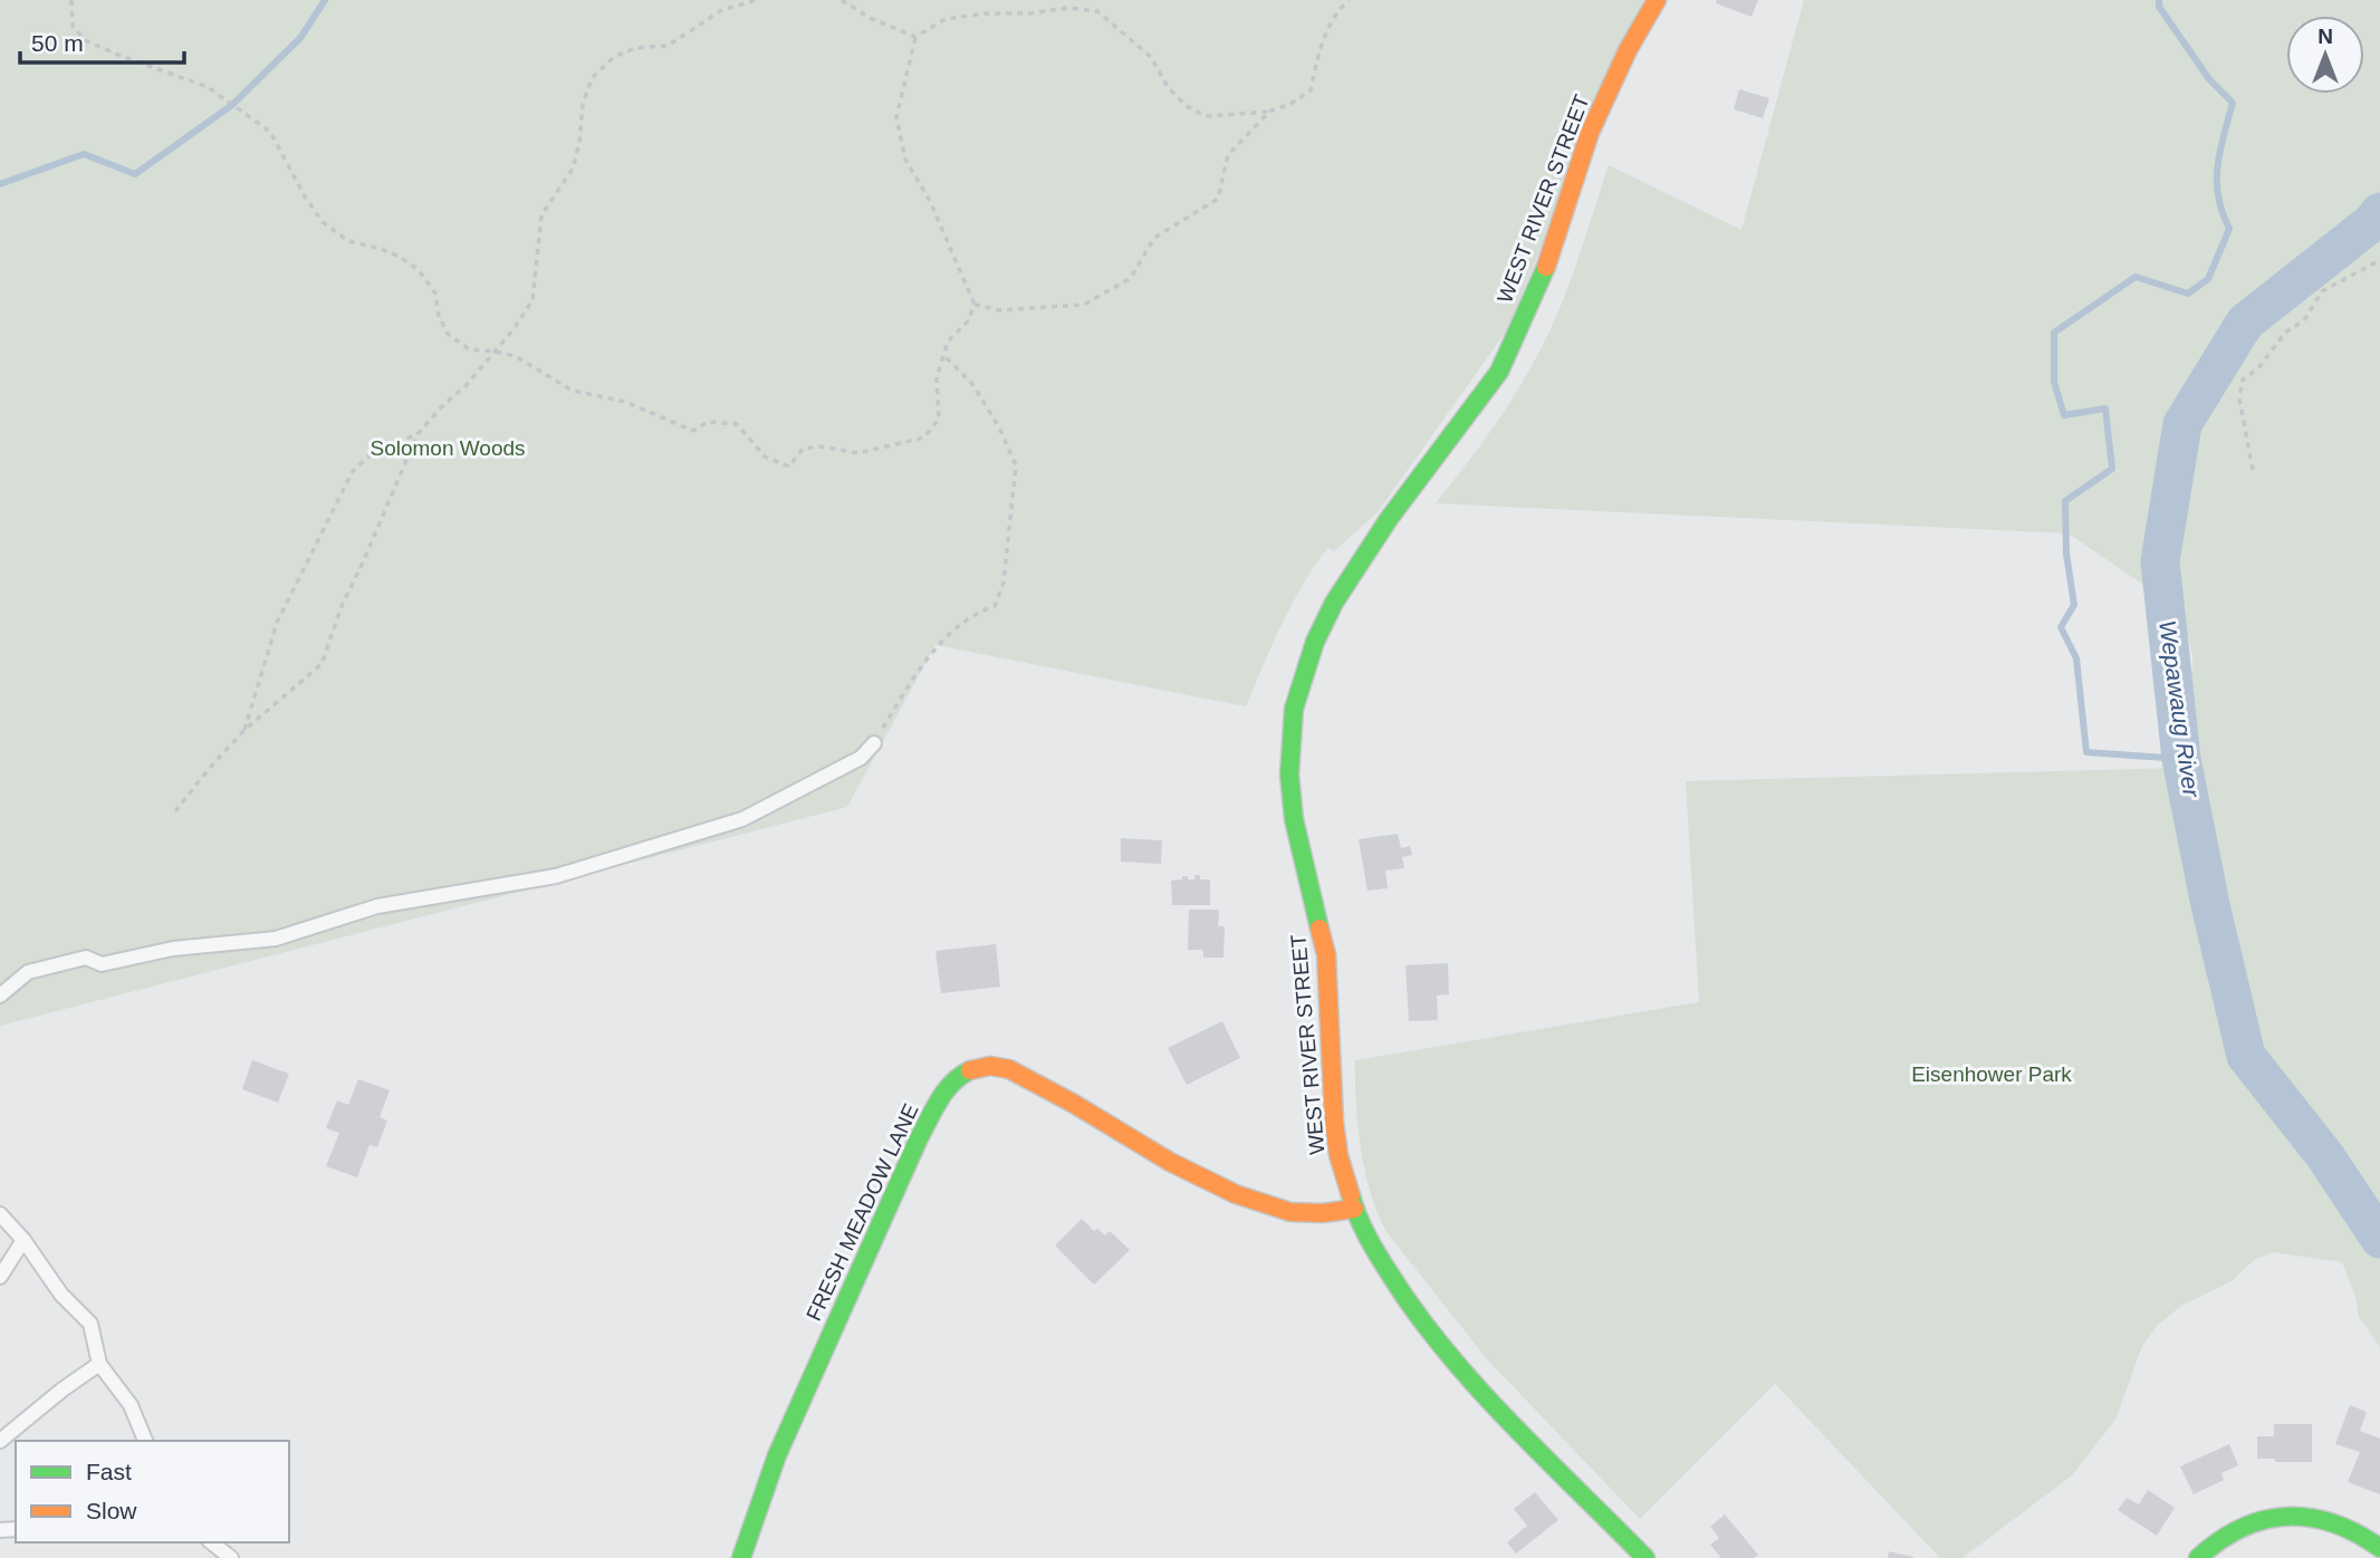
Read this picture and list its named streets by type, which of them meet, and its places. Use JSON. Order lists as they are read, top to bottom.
{
  "streets": {
    "street": ["WEST RIVER STREET", "FRESH MEADOW LANE"]
  },
  "crossings": [
    ["WEST RIVER STREET", "FRESH MEADOW LANE"]
  ],
  "water": ["Wepawaug River"],
  "parks": ["Solomon Woods", "Eisenhower Park"],
  "legend": ["Fast", "Slow"],
  "scale_bar": "50 m",
  "north": "top"
}
